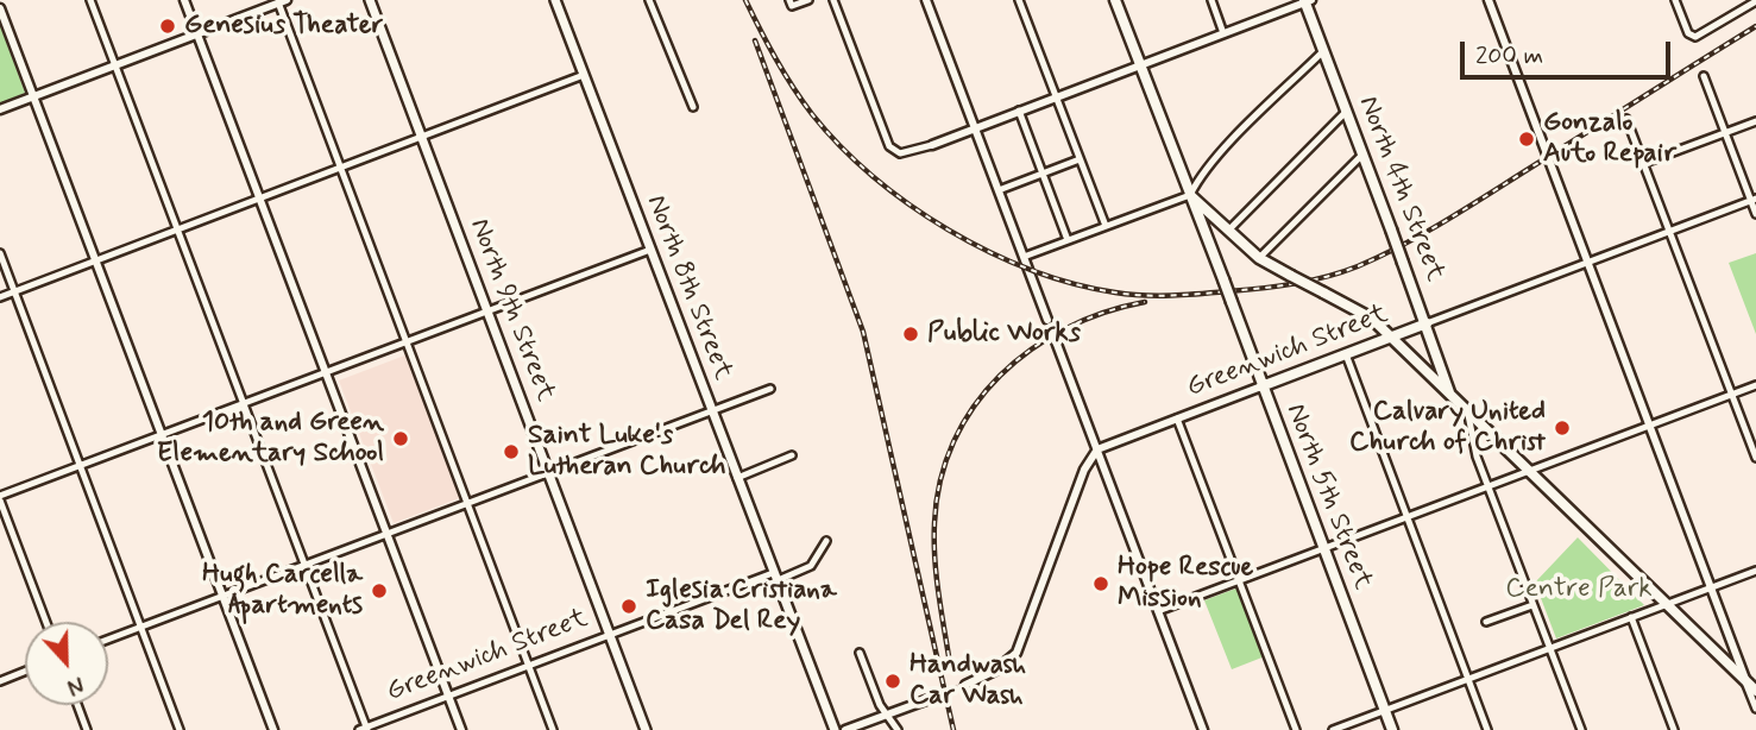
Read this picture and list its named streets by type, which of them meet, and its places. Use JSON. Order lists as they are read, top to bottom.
{
  "streets": {
    "main road": [
      "North 4th Street",
      "North 8th Street",
      "North 9th Street",
      "Greenwich Street",
      "North 5th Street"
    ]
  },
  "crossings": [
    ["North 4th Street", "Greenwich Street"],
    ["North 8th Street", "Greenwich Street"],
    ["North 9th Street", "Greenwich Street"],
    ["Greenwich Street", "North 5th Street"]
  ],
  "parks": ["Centre Park"],
  "places": [
    "Genesius Theater",
    "Gonzalo Auto Repair",
    "Public Works",
    "Calvary United Church of Christ",
    "10th and Green Elementary School",
    "Saint Luke's Lutheran Church",
    "Hope Rescue Mission",
    "Hugh Carcella Apartments",
    "Iglesia Cristiana Casa Del Rey",
    "Handwash Car Wash"
  ],
  "scale_bar": "200 m",
  "north": "bottom"
}
